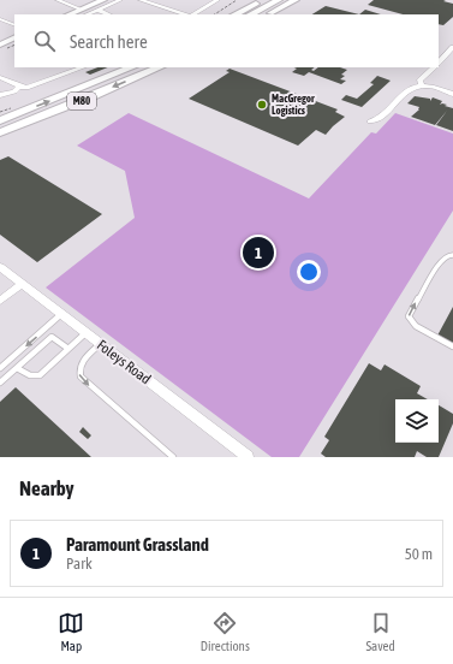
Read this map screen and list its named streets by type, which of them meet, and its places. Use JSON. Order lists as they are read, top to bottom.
{
  "streets": {
    "highway": ["M80"],
    "street": ["Foleys Road"]
  },
  "places": ["MacGregor Logistics"],
  "page": {
    "search": "Search here",
    "pins": "1",
    "heading": "Nearby",
    "list": [
      {
        "mark": "1",
        "name": "Paramount Grassland",
        "note": "Park",
        "value": "50 m"
      }
    ],
    "nav": ["Map", "Directions", "Saved"]
  }
}
